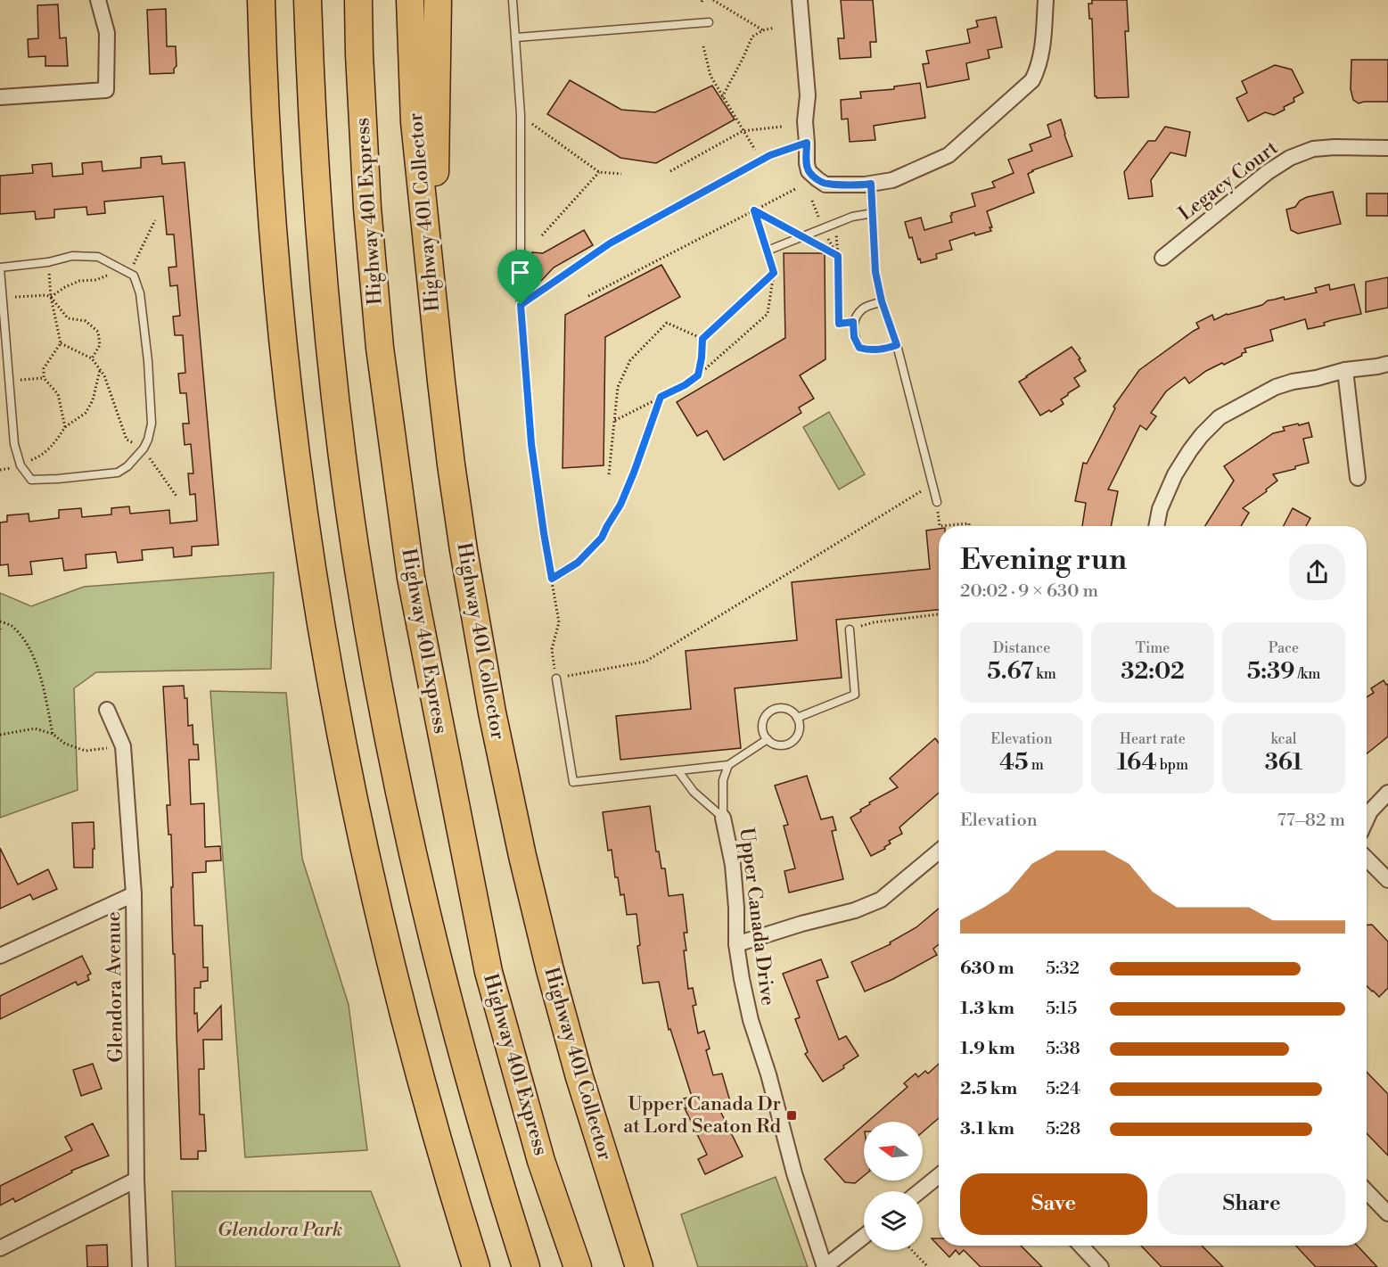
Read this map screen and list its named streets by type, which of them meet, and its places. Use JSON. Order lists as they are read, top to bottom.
{
  "streets": {
    "highway": ["Highway 401 Express", "Highway 401 Collector"],
    "street": ["Legacy Court", "Upper Canada Drive", "Glendora Avenue"]
  },
  "parks": ["Glendora Park"],
  "places": {
    "transit": ["Upper Canada Dr at Lord Seaton Rd"]
  },
  "north": "left",
  "page": {
    "heading": ["Evening run", "20:02 · 9 × 630 m"],
    "stats": [
      ["Distance", "5.67 km"],
      ["Time", "32:02"],
      ["Pace", "5:39 /km"],
      ["Elevation", "45 m"],
      ["Heart rate", "164 bpm"],
      ["kcal", "361"]
    ],
    "chart": ["Elevation", "77–82 m"],
    "list": [
      {
        "name": "630 m",
        "note": "5:32"
      },
      {
        "name": "1.3 km",
        "note": "5:15"
      },
      {
        "name": "1.9 km",
        "note": "5:38"
      },
      {
        "name": "2.5 km",
        "note": "5:24"
      },
      {
        "name": "3.1 km",
        "note": "5:28"
      }
    ],
    "buttons": ["Save", "Share"]
  }
}
